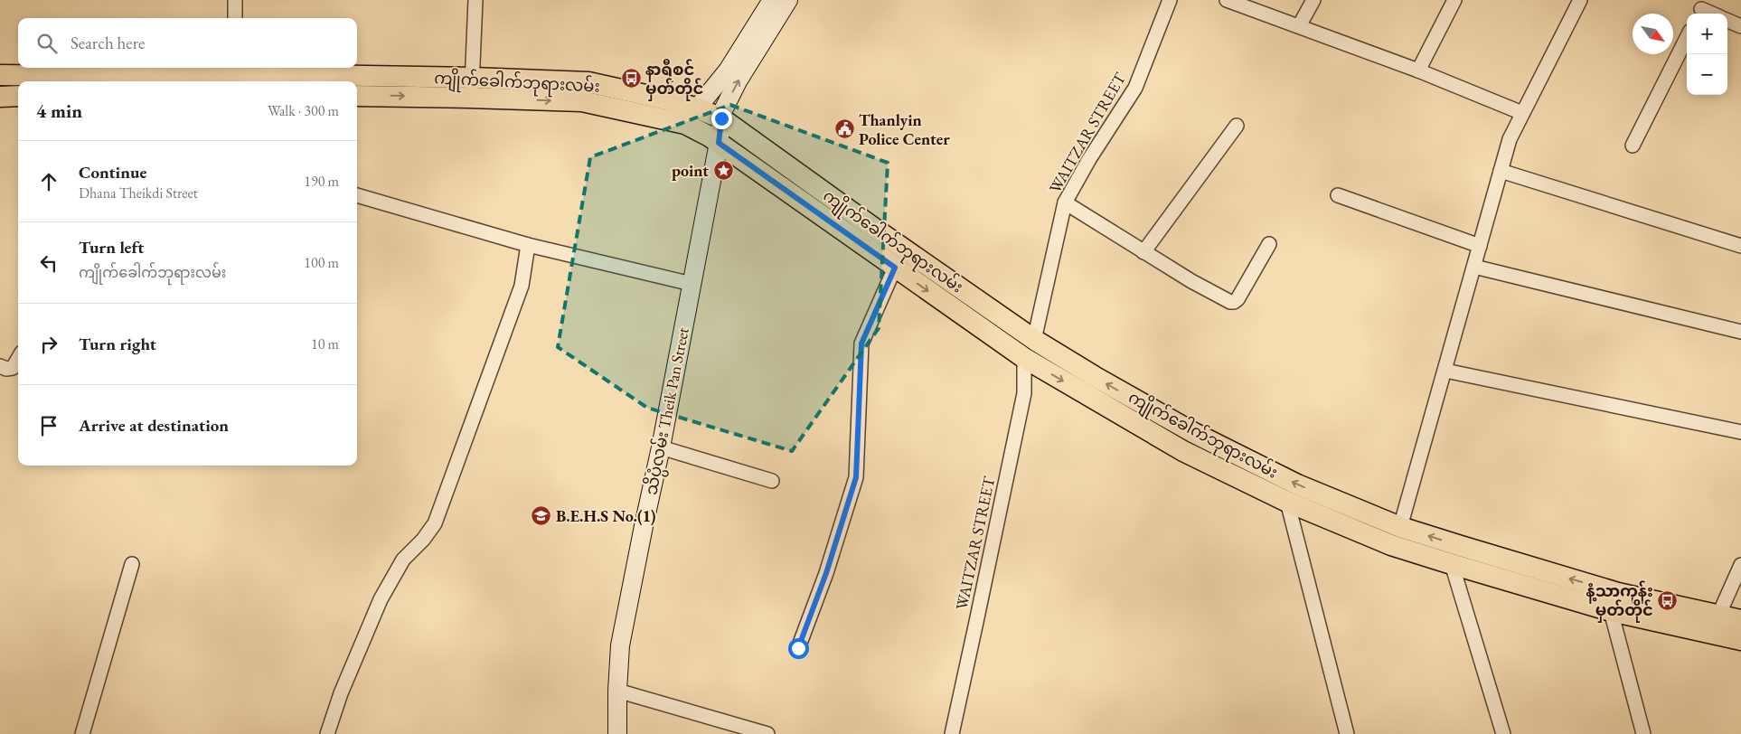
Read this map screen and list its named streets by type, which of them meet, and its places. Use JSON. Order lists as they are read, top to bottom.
{
  "streets": {
    "main road": ["ကျိုက်ခေါက်ဘုရားလမ်း"],
    "street": ["WAITZAR STREET", "သိပ္ပံလမ်း Theik Pan Street"]
  },
  "crossings": [
    ["ကျိုက်ခေါက်ဘုရားလမ်း", "WAITZAR STREET"],
    ["ကျိုက်ခေါက်ဘုရားလမ်း", "သိပ္ပံလမ်း Theik Pan Street"]
  ],
  "places": {
    "bus stop": ["နာရီစင် မှတ်တိုင်", "နံ့သာကုန်း မှတ်တိုင်"],
    "public building": ["Thanlyin Police Center"],
    "place": ["point"],
    "school or university": ["B.E.H.S No.(1)"]
  },
  "north": "bottom right",
  "page": {
    "map_buttons": ["+", "−"],
    "search": "Search here",
    "heading": ["4 min", "Walk · 300 m"],
    "list": [
      ["Continue", "Dhana Theikdi Street", "190 m"],
      ["Turn left", "ကျိုက်ခေါက်ဘုရားလမ်း", "100 m"],
      ["Turn right", "10 m"],
      "Arrive at destination"
    ]
  }
}
